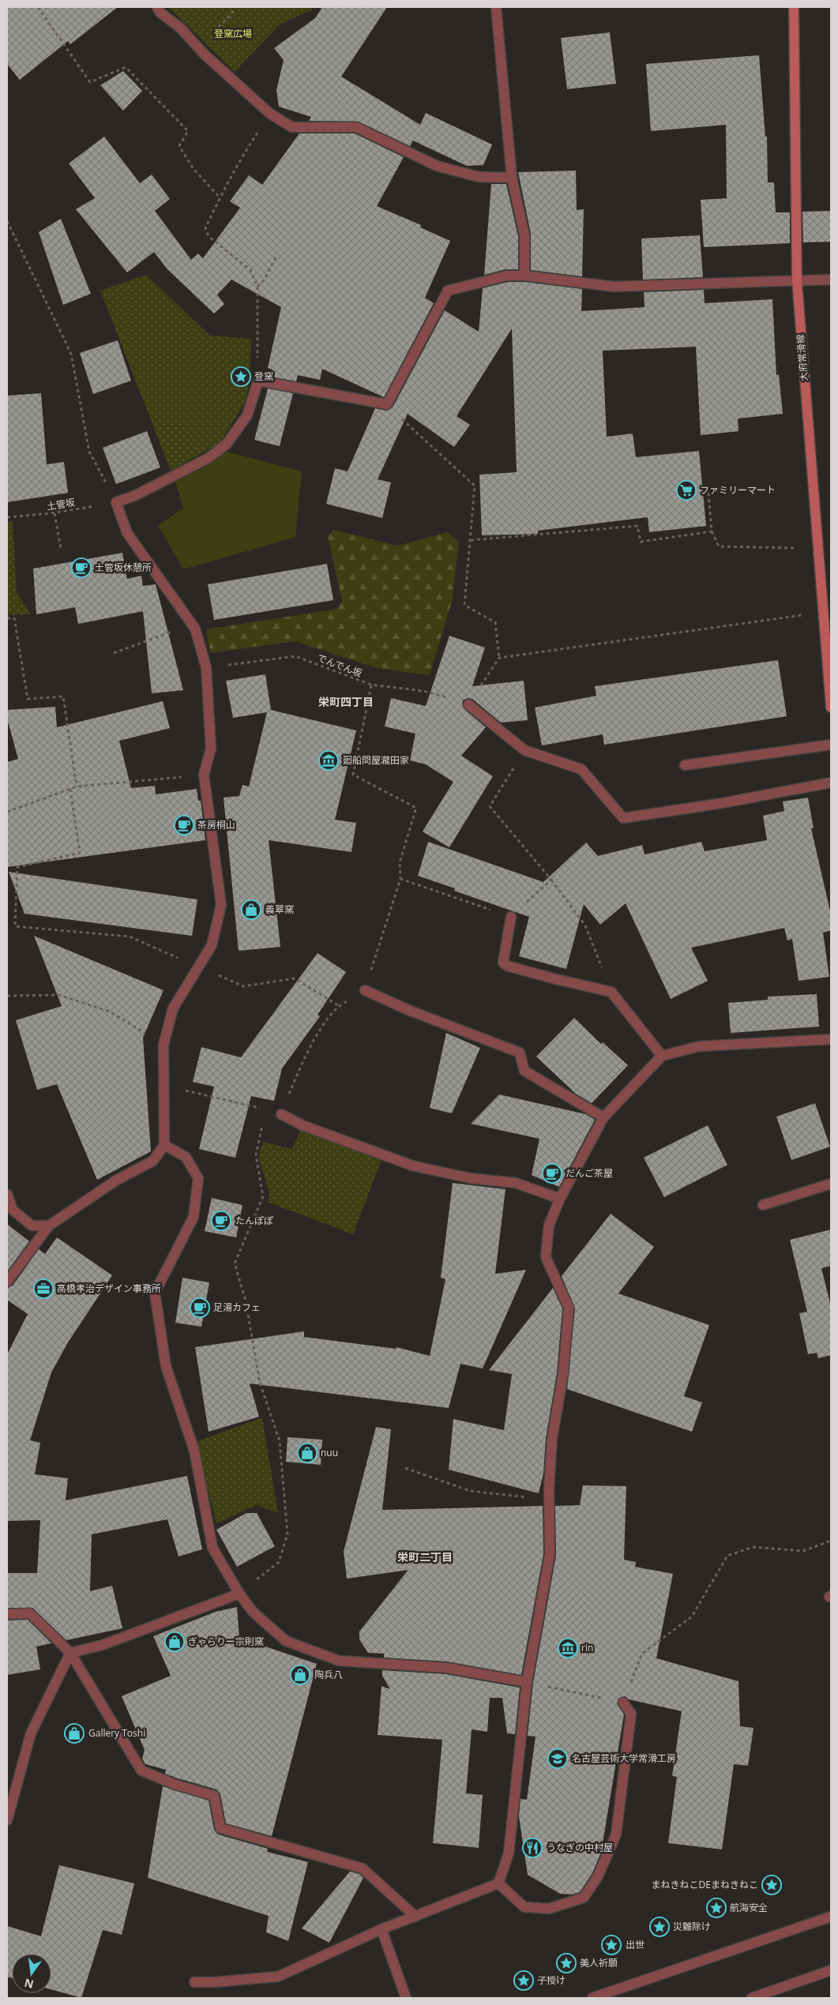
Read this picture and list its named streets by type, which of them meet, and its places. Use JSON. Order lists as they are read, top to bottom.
{
  "streets": {
    "main road": ["大府常滑線"],
    "path": ["土管坂", "でんでん坂"]
  },
  "districts": ["栄町四丁目", "栄町二丁目"],
  "parks": ["登窯広場"],
  "places": {
    "place": [
      "登窯",
      "まねきねこDEまねきねこ",
      "航海安全",
      "災難除け",
      "出世",
      "美人祈願",
      "子授け"
    ],
    "supermarket": ["ファミリーマート"],
    "cafe": [
      "土管坂休憩所",
      "茶房桐山",
      "だんご茶屋",
      "たんぽぽ",
      "足湯カフェ"
    ],
    "museum": ["廻船問屋瀧田家", "rin"],
    "shop": [
      "義翠窯",
      "nuu",
      "ぎゃらりー宗則窯",
      "陶兵八",
      "Gallery Toshi"
    ],
    "office": ["高橋孝治デザイン事務所"],
    "school or university": ["名古屋芸術大学常滑工房"],
    "restaurant": ["うなぎの中村屋"]
  },
  "north": "bottom"
}
